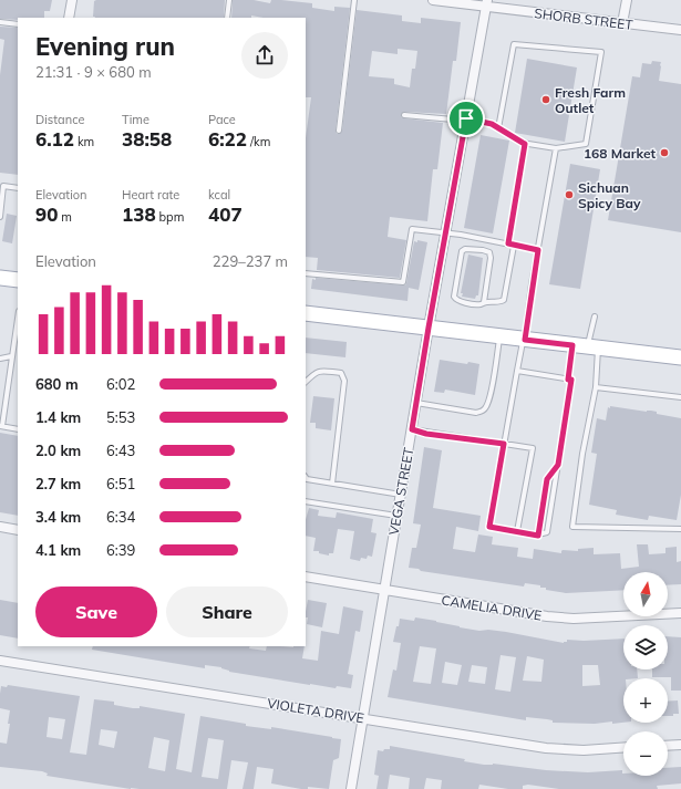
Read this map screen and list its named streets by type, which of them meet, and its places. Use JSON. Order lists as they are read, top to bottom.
{
  "streets": {
    "street": [
      "SHORB STREET",
      "VEGA STREET",
      "CAMELIA DRIVE",
      "VIOLETA DRIVE"
    ]
  },
  "crossings": [
    ["SHORB STREET", "VEGA STREET"],
    ["VEGA STREET", "CAMELIA DRIVE"],
    ["VEGA STREET", "VIOLETA DRIVE"]
  ],
  "places": ["Fresh Farm Outlet", "168 Market", "Sichuan Spicy Bay"],
  "north": "top",
  "page": {
    "heading": ["Evening run", "21:31 · 9 × 680 m"],
    "stats": [
      ["Distance", "6.12 km"],
      ["Time", "38:58"],
      ["Pace", "6:22 /km"],
      ["Elevation", "90 m"],
      ["Heart rate", "138 bpm"],
      ["kcal", "407"]
    ],
    "chart": ["Elevation", "229–237 m"],
    "list": [
      {
        "name": "680 m",
        "note": "6:02"
      },
      {
        "name": "1.4 km",
        "note": "5:53"
      },
      {
        "name": "2.0 km",
        "note": "6:43"
      },
      {
        "name": "2.7 km",
        "note": "6:51"
      },
      {
        "name": "3.4 km",
        "note": "6:34"
      },
      {
        "name": "4.1 km",
        "note": "6:39"
      }
    ],
    "map_buttons": ["+", "−"],
    "buttons": ["Save", "Share"]
  }
}
